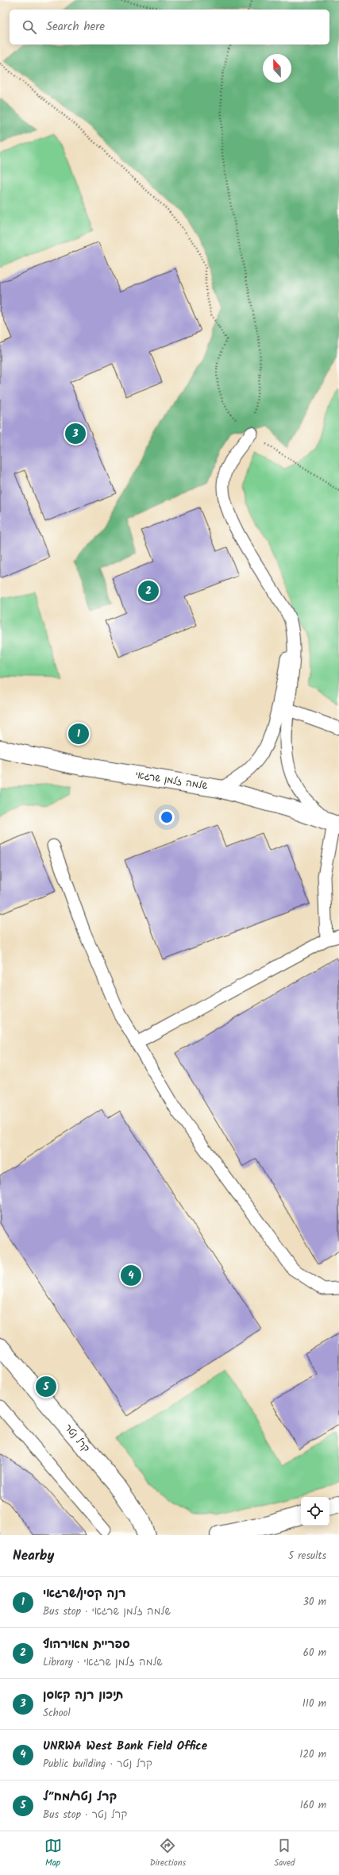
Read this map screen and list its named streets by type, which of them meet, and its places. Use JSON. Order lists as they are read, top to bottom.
{
  "streets": {
    "street": ["שלמה זלמן שרגאי", "קרל נטר"]
  },
  "north": "top",
  "page": {
    "search": "Search here",
    "pins": [
      "3",
      "2",
      "1",
      "4",
      "5"
    ],
    "heading": ["Nearby", "5 results"],
    "list": [
      {
        "mark": "1",
        "name": "רנה קסין/שרגאי",
        "note": "Bus stop · שלמה זלמן שרגאי",
        "value": "30 m"
      },
      {
        "mark": "2",
        "name": "ספריית מאירהוף",
        "note": "Library · שלמה זלמן שרגאי",
        "value": "60 m"
      },
      {
        "mark": "3",
        "name": "תיכון רנה קאסן",
        "note": "School",
        "value": "110 m"
      },
      {
        "mark": "4",
        "name": "UNRWA West Bank Field Office",
        "note": "Public building · קרל נטר",
        "value": "120 m"
      },
      {
        "mark": "5",
        "name": "קרל נטר/מח״ל",
        "note": "Bus stop · קרל נטר",
        "value": "160 m"
      }
    ],
    "nav": ["Map", "Directions", "Saved"]
  }
}
